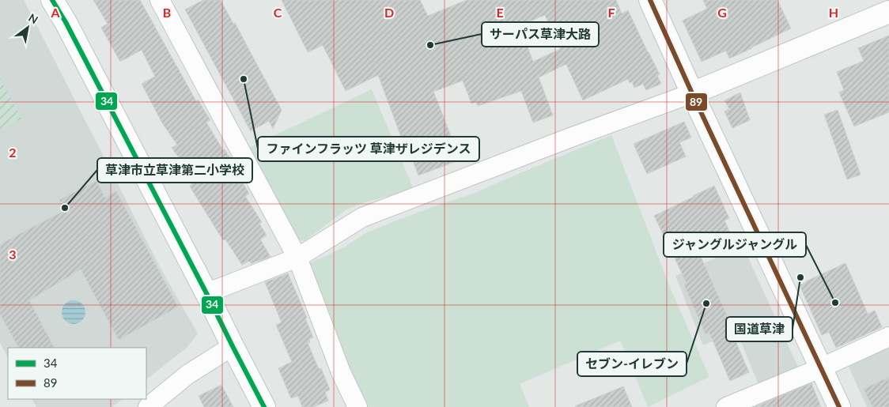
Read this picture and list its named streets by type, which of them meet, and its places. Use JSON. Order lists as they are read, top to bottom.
{
  "places": [
    "サーパス草津大路",
    "ファインフラッツ 草津ザレジデンス",
    "草津市立草津第二小学校",
    "国道草津",
    "ジャングルジャングル",
    "セブン-イレブン"
  ],
  "lines": ["transit line 34", "transit line 89"],
  "legend": ["34", "89"],
  "north": "top right",
  "grid": {
    "columns": [
      "A",
      "B",
      "C",
      "D",
      "E",
      "F",
      "G",
      "H"
    ],
    "rows": ["2", "3"]
  }
}
